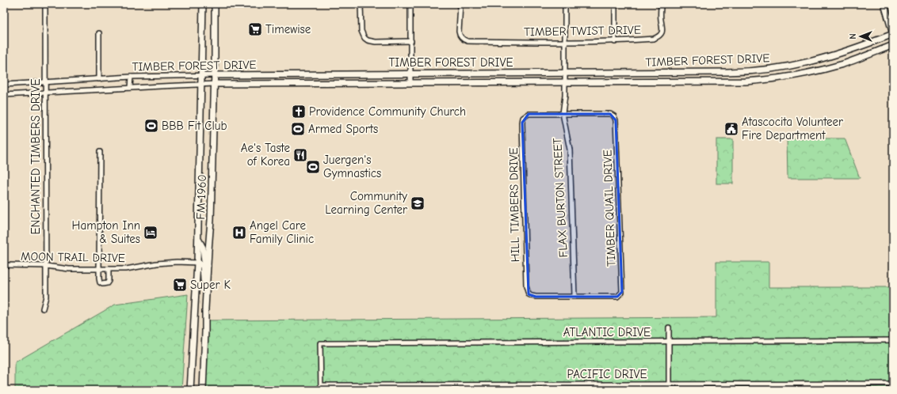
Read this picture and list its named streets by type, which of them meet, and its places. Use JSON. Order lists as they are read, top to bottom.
{
  "streets": {
    "main road": ["TIMBER FOREST DRIVE", "FM 1960"],
    "street": [
      "TIMBER TWIST DRIVE",
      "ENCHANTED TIMBERS DRIVE",
      "FLAX BURTON STREET",
      "HILL TIMBERS DRIVE",
      "TIMBER QUAIL DRIVE",
      "MOON TRAIL DRIVE",
      "ATLANTIC DRIVE",
      "PACIFIC DRIVE"
    ]
  },
  "crossings": [
    ["TIMBER TWIST DRIVE", "FLAX BURTON STREET"],
    ["TIMBER FOREST DRIVE", "ENCHANTED TIMBERS DRIVE"],
    ["TIMBER FOREST DRIVE", "FM 1960"],
    ["TIMBER FOREST DRIVE", "FLAX BURTON STREET"],
    ["ENCHANTED TIMBERS DRIVE", "MOON TRAIL DRIVE"],
    ["FM 1960", "MOON TRAIL DRIVE"],
    ["FLAX BURTON STREET", "HILL TIMBERS DRIVE"],
    ["FLAX BURTON STREET", "TIMBER QUAIL DRIVE"],
    ["HILL TIMBERS DRIVE", "TIMBER QUAIL DRIVE"],
    ["ATLANTIC DRIVE", "PACIFIC DRIVE"]
  ],
  "places": {
    "supermarket": ["Timewise", "Super K"],
    "church": ["Providence Community Church"],
    "sports": ["BBB Fit Club", "Armed Sports", "Juergen's Gymnastics"],
    "public building": ["Atascocita Volunteer Fire Department"],
    "restaurant": ["Ae's Taste of Korea"],
    "school or university": ["Community Learning Center"],
    "hotel": ["Hampton Inn & Suites"],
    "hospital": ["Angel Care Family Clinic"]
  },
  "north": "left"
}
